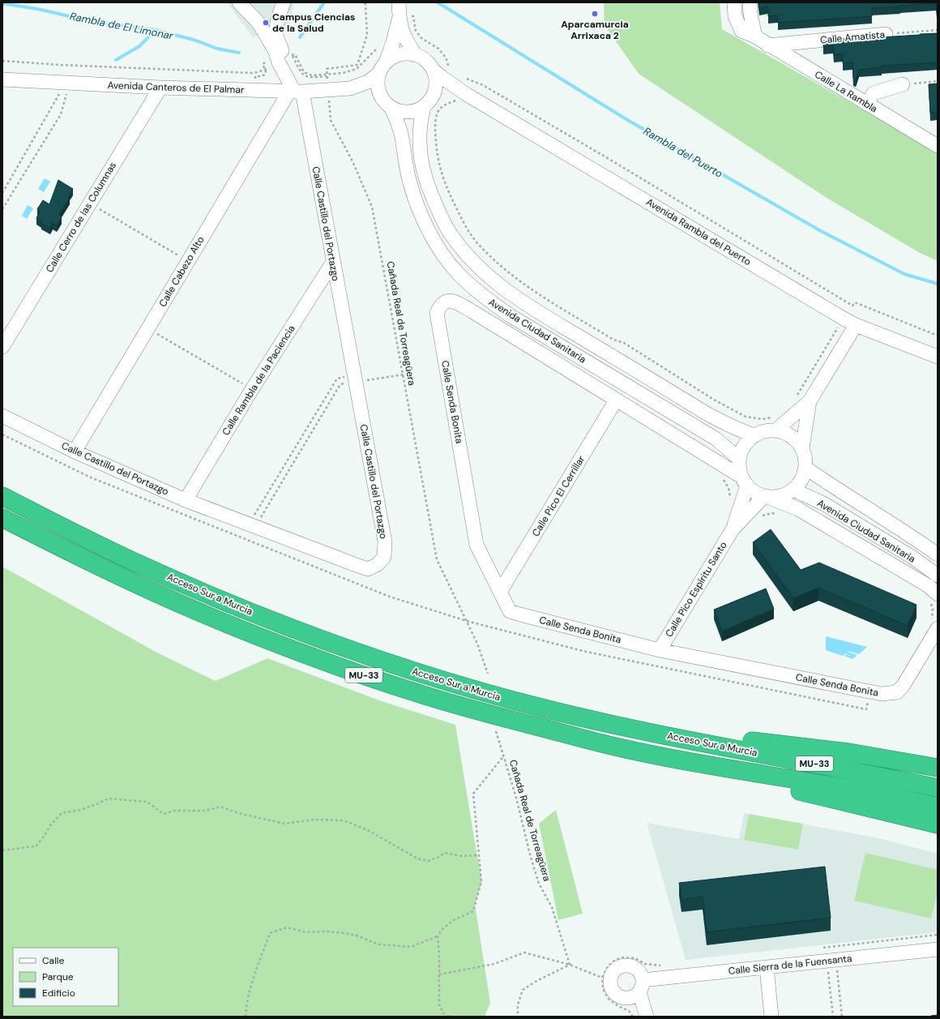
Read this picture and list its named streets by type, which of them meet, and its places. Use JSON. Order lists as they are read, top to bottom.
{
  "streets": {
    "highway": ["Acceso Sur a Murcia", "MU-33"],
    "street": [
      "Calle Amatista",
      "Avenida Canteros de El Palmar",
      "Calle La Rambla",
      "Calle Cerro de las Columnas",
      "Calle Castillo del Portazgo",
      "Avenida Rambla del Puerto",
      "Calle Cabezo Alto",
      "Avenida Ciudad Sanitaria",
      "Calle Rambla de la Paciencia",
      "Calle Senda Bonita",
      "Calle Pico El Cerrillar",
      "Calle Pico Espíritu Santo",
      "Calle Sierra de la Fuensanta"
    ],
    "path": ["Cañada Real de Torreagüera"]
  },
  "crossings": [
    ["Calle Amatista", "Calle La Rambla"],
    ["Avenida Canteros de El Palmar", "Calle Cerro de las Columnas"],
    ["Avenida Canteros de El Palmar", "Calle Castillo del Portazgo"],
    ["Avenida Canteros de El Palmar", "Avenida Rambla del Puerto"],
    ["Avenida Canteros de El Palmar", "Calle Cabezo Alto"],
    ["Avenida Canteros de El Palmar", "Cañada Real de Torreagüera"],
    ["Avenida Canteros de El Palmar", "Avenida Ciudad Sanitaria"],
    ["Calle Castillo del Portazgo", "Calle Cabezo Alto"],
    ["Calle Castillo del Portazgo", "Calle Rambla de la Paciencia"],
    ["Avenida Rambla del Puerto", "Avenida Ciudad Sanitaria"],
    ["Avenida Ciudad Sanitaria", "Calle Pico Espíritu Santo"],
    ["Calle Senda Bonita", "Calle Pico El Cerrillar"],
    ["Calle Senda Bonita", "Calle Pico Espíritu Santo"]
  ],
  "water": ["Rambla de El Limonar", "Rambla del Puerto"],
  "places": ["Aparcamurcia Arrixaca 2", "Campus Ciencias de la Salud"],
  "legend": ["Calle", "Parque", "Edificio"]
}
